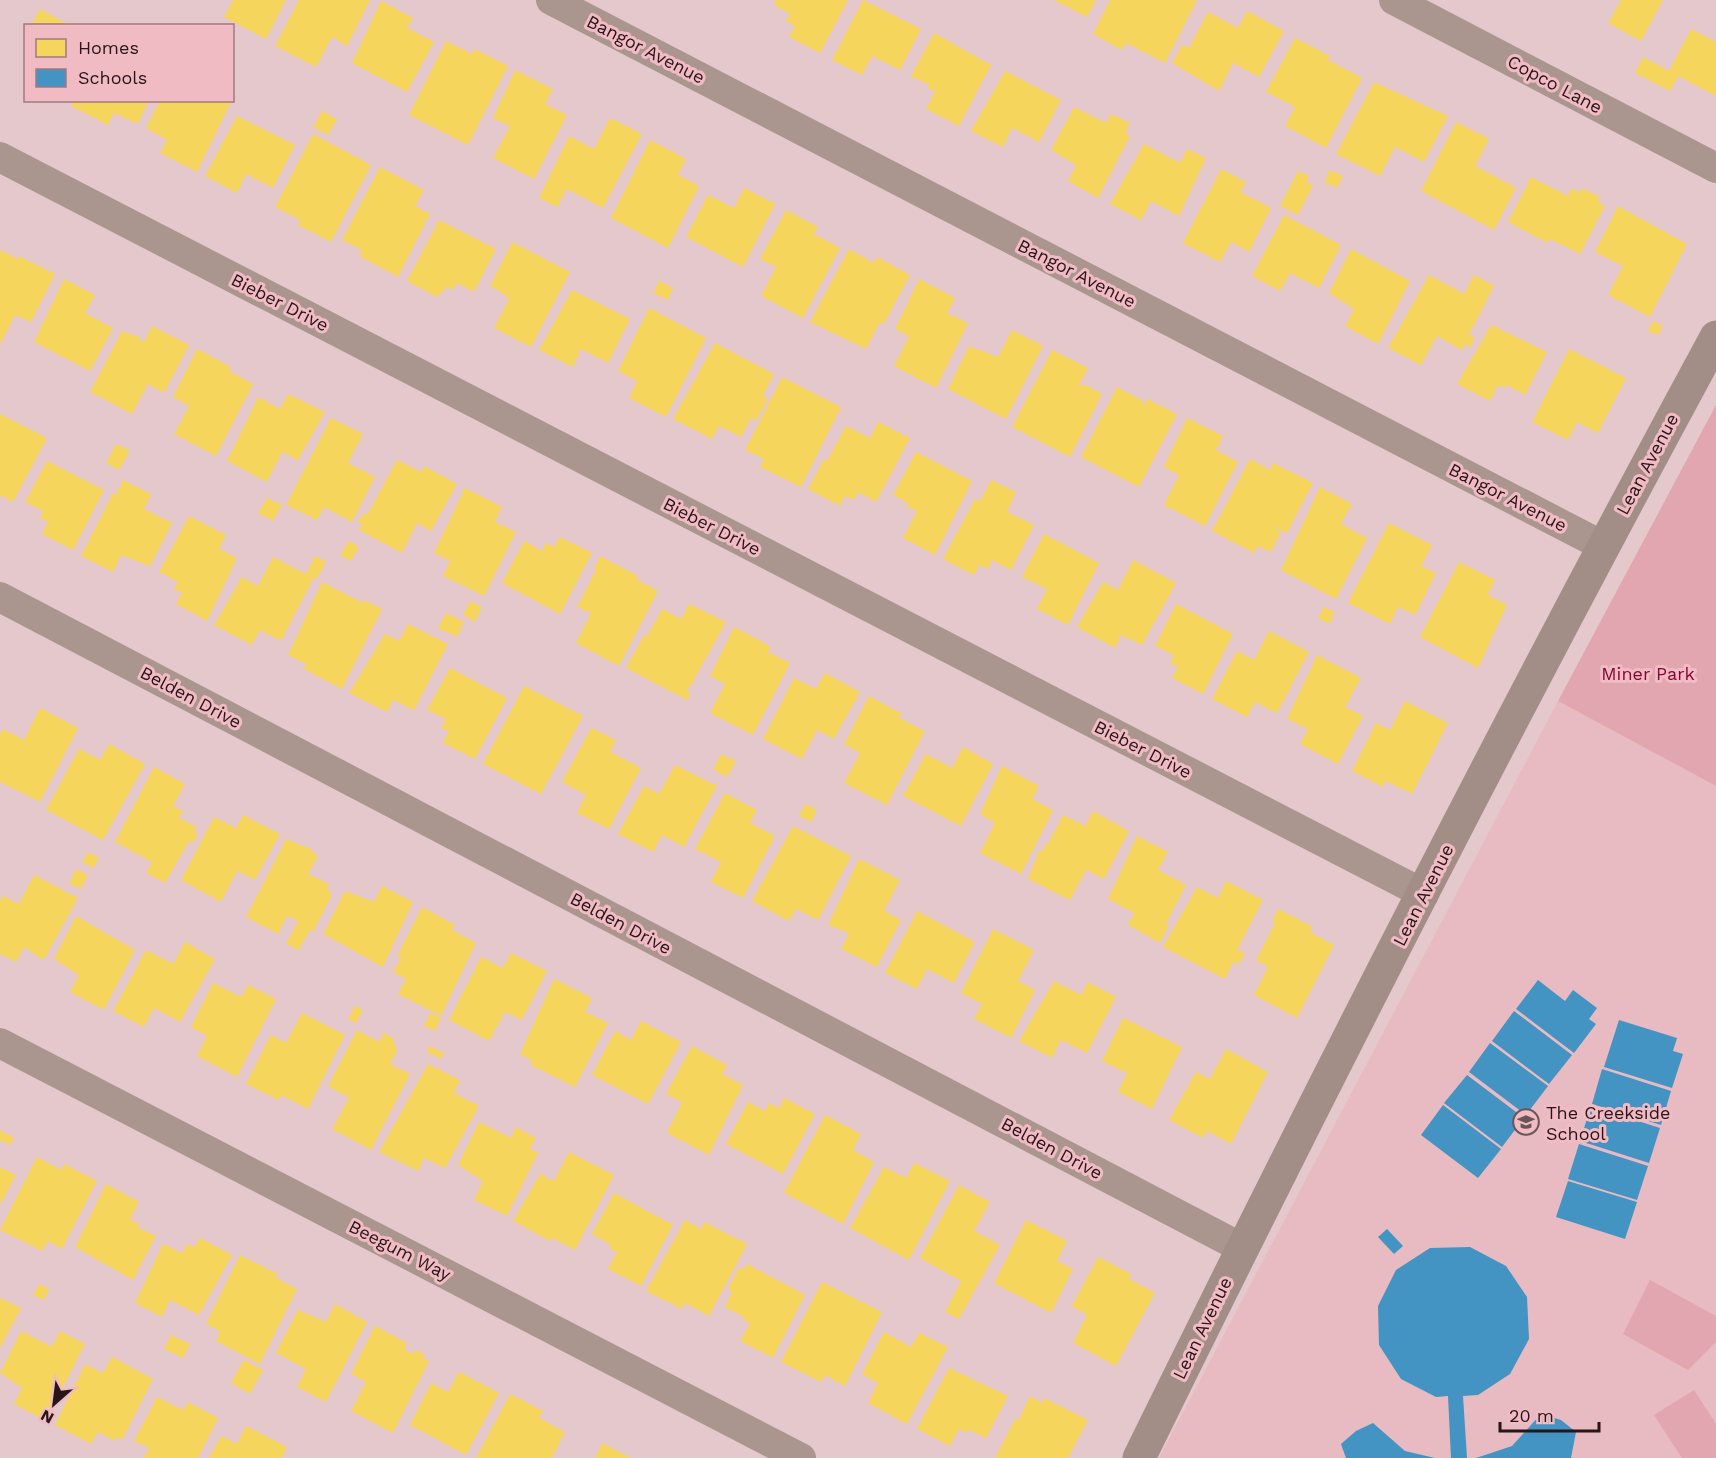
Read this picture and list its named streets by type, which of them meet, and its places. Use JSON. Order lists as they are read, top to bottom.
{
  "streets": {
    "street": [
      "Bangor Avenue",
      "Copco Lane",
      "Bieber Drive",
      "Lean Avenue",
      "Belden Drive",
      "Beegum Way"
    ]
  },
  "crossings": [
    ["Bangor Avenue", "Lean Avenue"],
    ["Bieber Drive", "Lean Avenue"],
    ["Lean Avenue", "Belden Drive"]
  ],
  "parks": ["Miner Park"],
  "places": {
    "school or university": ["The Creekside School"]
  },
  "legend": ["Homes", "Schools"],
  "scale_bar": "20 m",
  "north": "bottom left"
}
